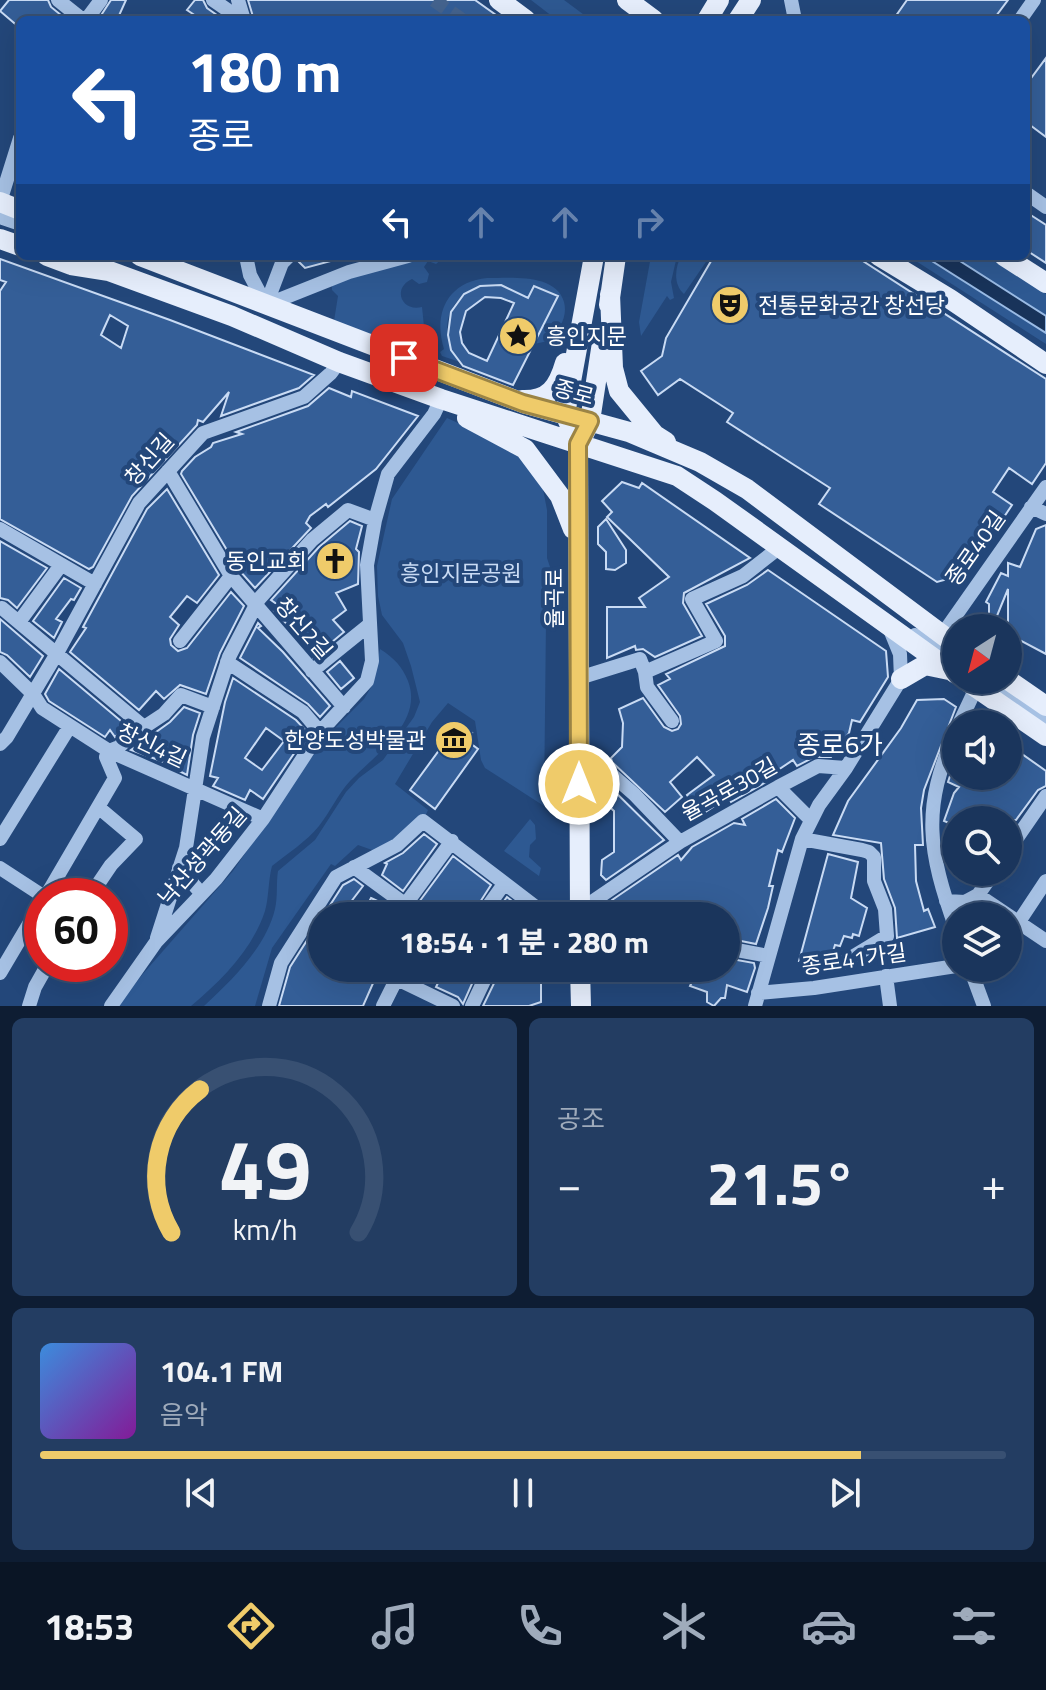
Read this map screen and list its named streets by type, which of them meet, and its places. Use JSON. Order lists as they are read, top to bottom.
{
  "streets": {
    "main road": ["종로", "율곡로"],
    "street": [
      "창신길",
      "종로40길",
      "창신2길",
      "창신4길",
      "율곡로30길",
      "낙산성곽동길",
      "종로41가길"
    ]
  },
  "crossings": [
    ["종로", "율곡로"],
    ["창신길", "창신2길"],
    ["창신길", "창신4길"],
    ["율곡로", "율곡로30길"],
    ["창신2길", "낙산성곽동길"],
    ["창신4길", "낙산성곽동길"]
  ],
  "districts": ["종로6가"],
  "parks": ["흥인지문공원"],
  "places": {
    "theatre": ["전통문화공간 창선당"],
    "place": ["흥인지문"],
    "church": ["동인교회"],
    "museum": ["한양도성박물관"]
  },
  "north": "bottom left",
  "page": {
    "turn": ["180 m", "종로"],
    "limit": "60",
    "trip": "18:54 · 1 분 · 280 m",
    "tile": "공조",
    "heat": ["−", "21.5°", "+"],
    "song": ["104.1 FM", "음악"],
    "tabs": "18:53",
    "gauge": ["49", "km/h"]
  }
}
